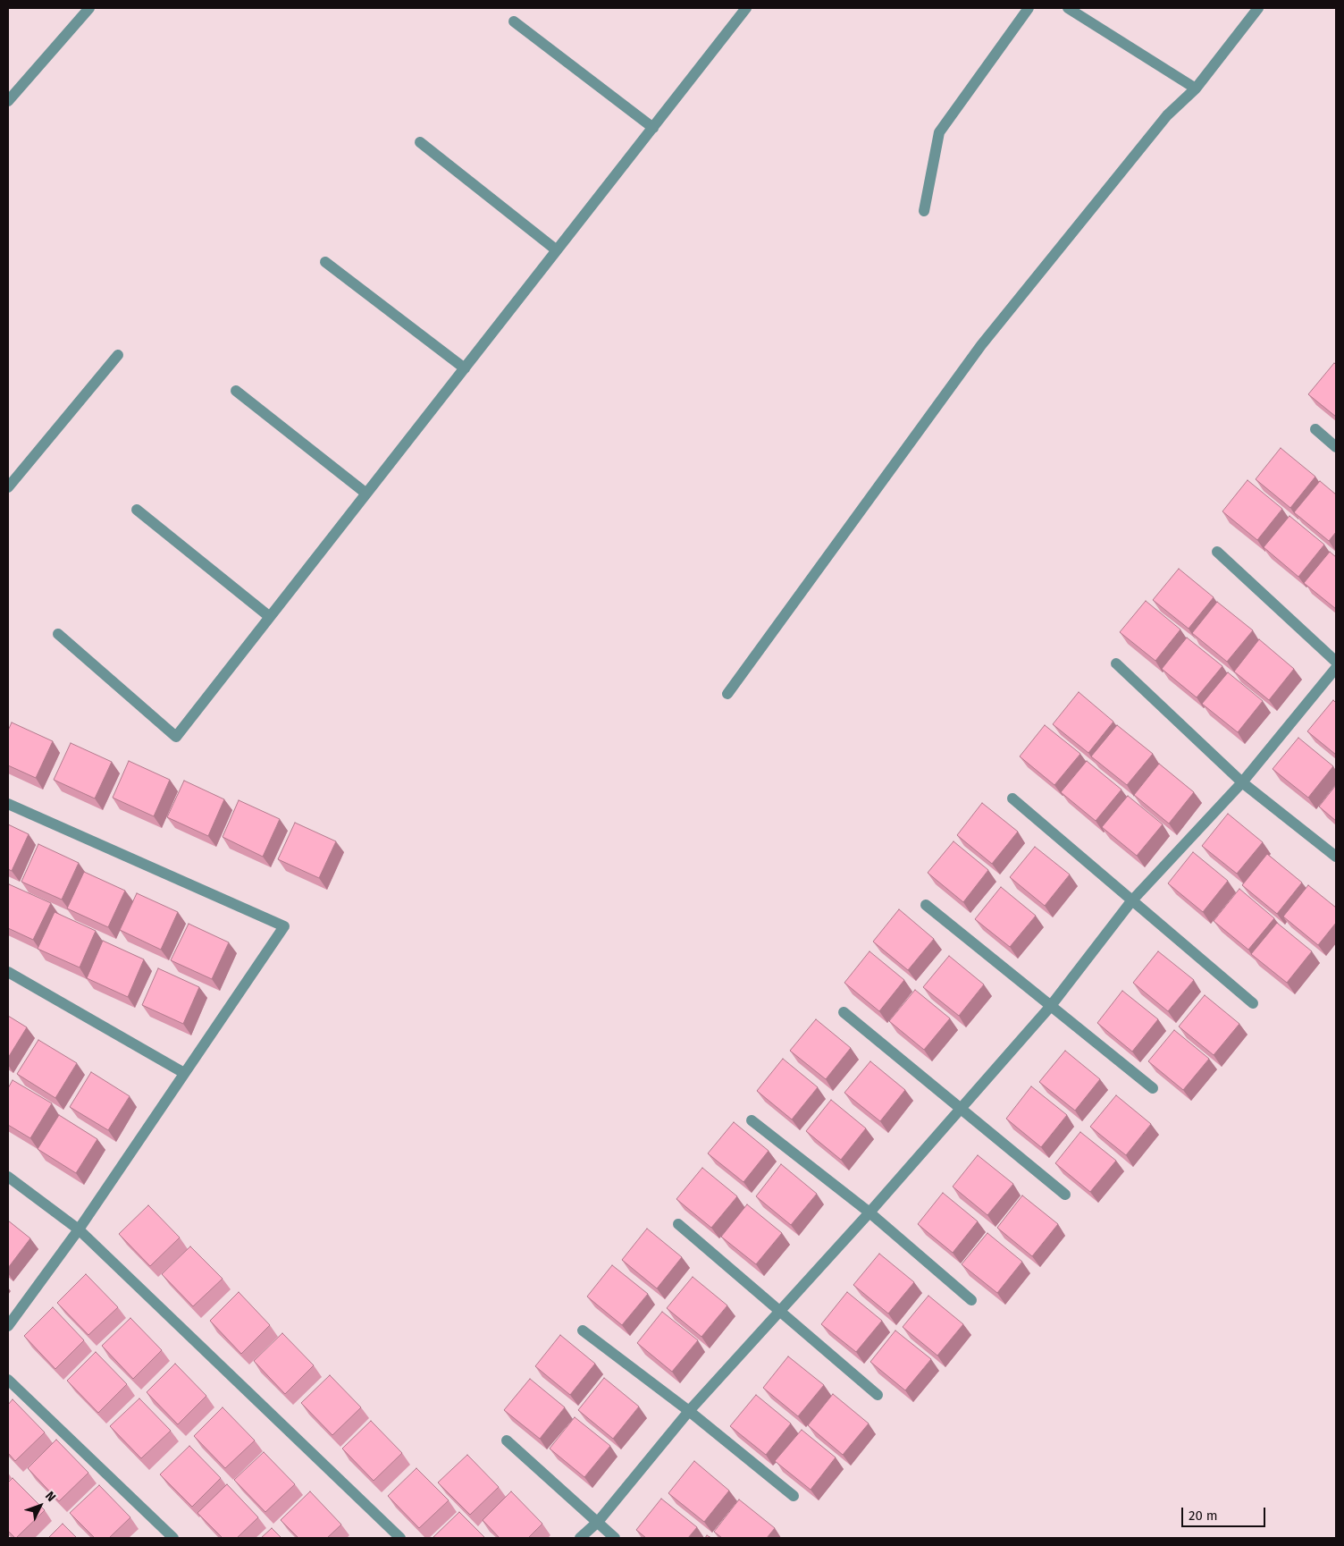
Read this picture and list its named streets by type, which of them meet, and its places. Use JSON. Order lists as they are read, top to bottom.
{
  "scale_bar": "20 m",
  "north": "top right"
}
